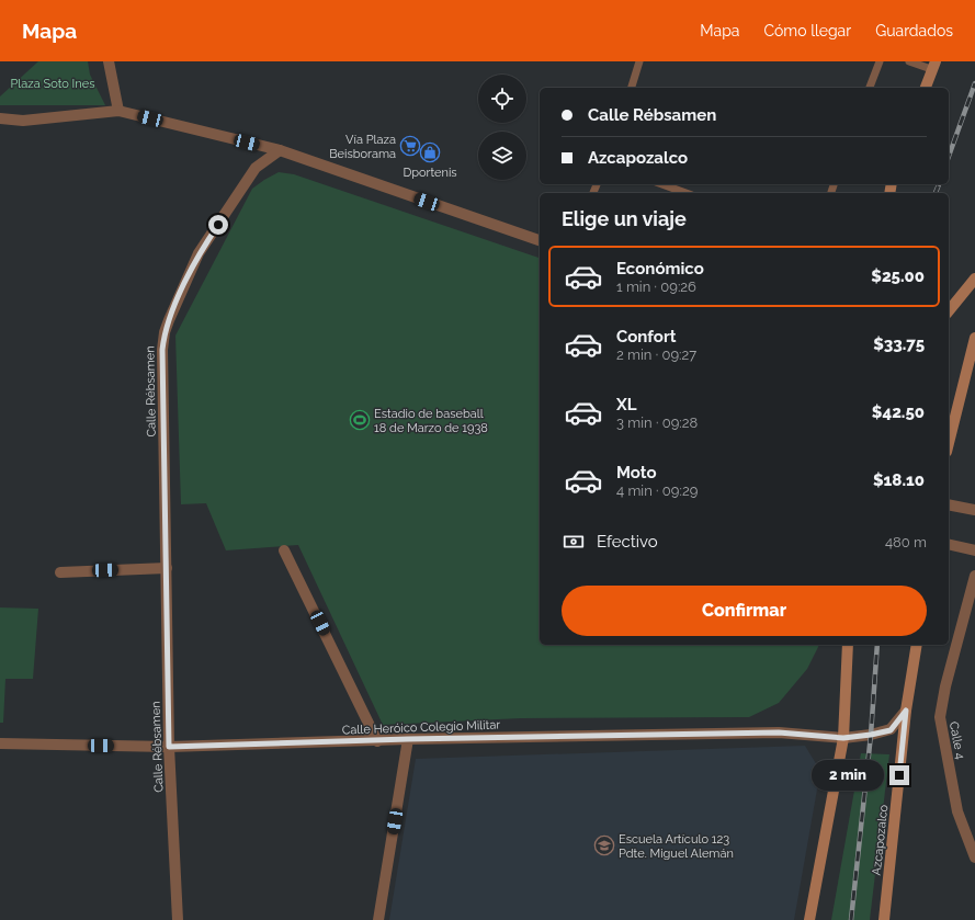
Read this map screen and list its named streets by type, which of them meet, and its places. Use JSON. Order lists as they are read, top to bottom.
{
  "streets": {
    "main road": ["Azcapozalco"],
    "street": ["Calle Rébsamen", "Calle Heróico Colegio Militar", "Calle 4"]
  },
  "crossings": [
    ["Calle Rébsamen", "Calle Heróico Colegio Militar"],
    ["Calle Heróico Colegio Militar", "Azcapozalco"]
  ],
  "parks": ["Plaza Soto Ines"],
  "places": {
    "supermarket": ["Vía Plaza Beisborama"],
    "shop": ["Dportenis"],
    "sports": ["Estadio de baseball 18 de Marzo de 1938"],
    "school or university": ["Escuela Artículo 123 Pdte. Miguel Alemán"]
  },
  "page": {
    "header": "Mapa",
    "nav": ["Mapa", "Cómo llegar", "Guardados"],
    "banner": ["Calle Rébsamen", "Azcapozalco"],
    "heading": "Elige un viaje",
    "list": [
      {
        "name": "Económico",
        "note": "1 min · 09:26",
        "value": "$25.00"
      },
      {
        "name": "Confort",
        "note": "2 min · 09:27",
        "value": "$33.75"
      },
      {
        "name": "XL",
        "note": "3 min · 09:28",
        "value": "$42.50"
      },
      {
        "name": "Moto",
        "note": "4 min · 09:29",
        "value": "$18.10"
      }
    ],
    "pay": ["Efectivo", "480 m"],
    "buttons": "Confirmar",
    "bubble": "2 min"
  }
}
